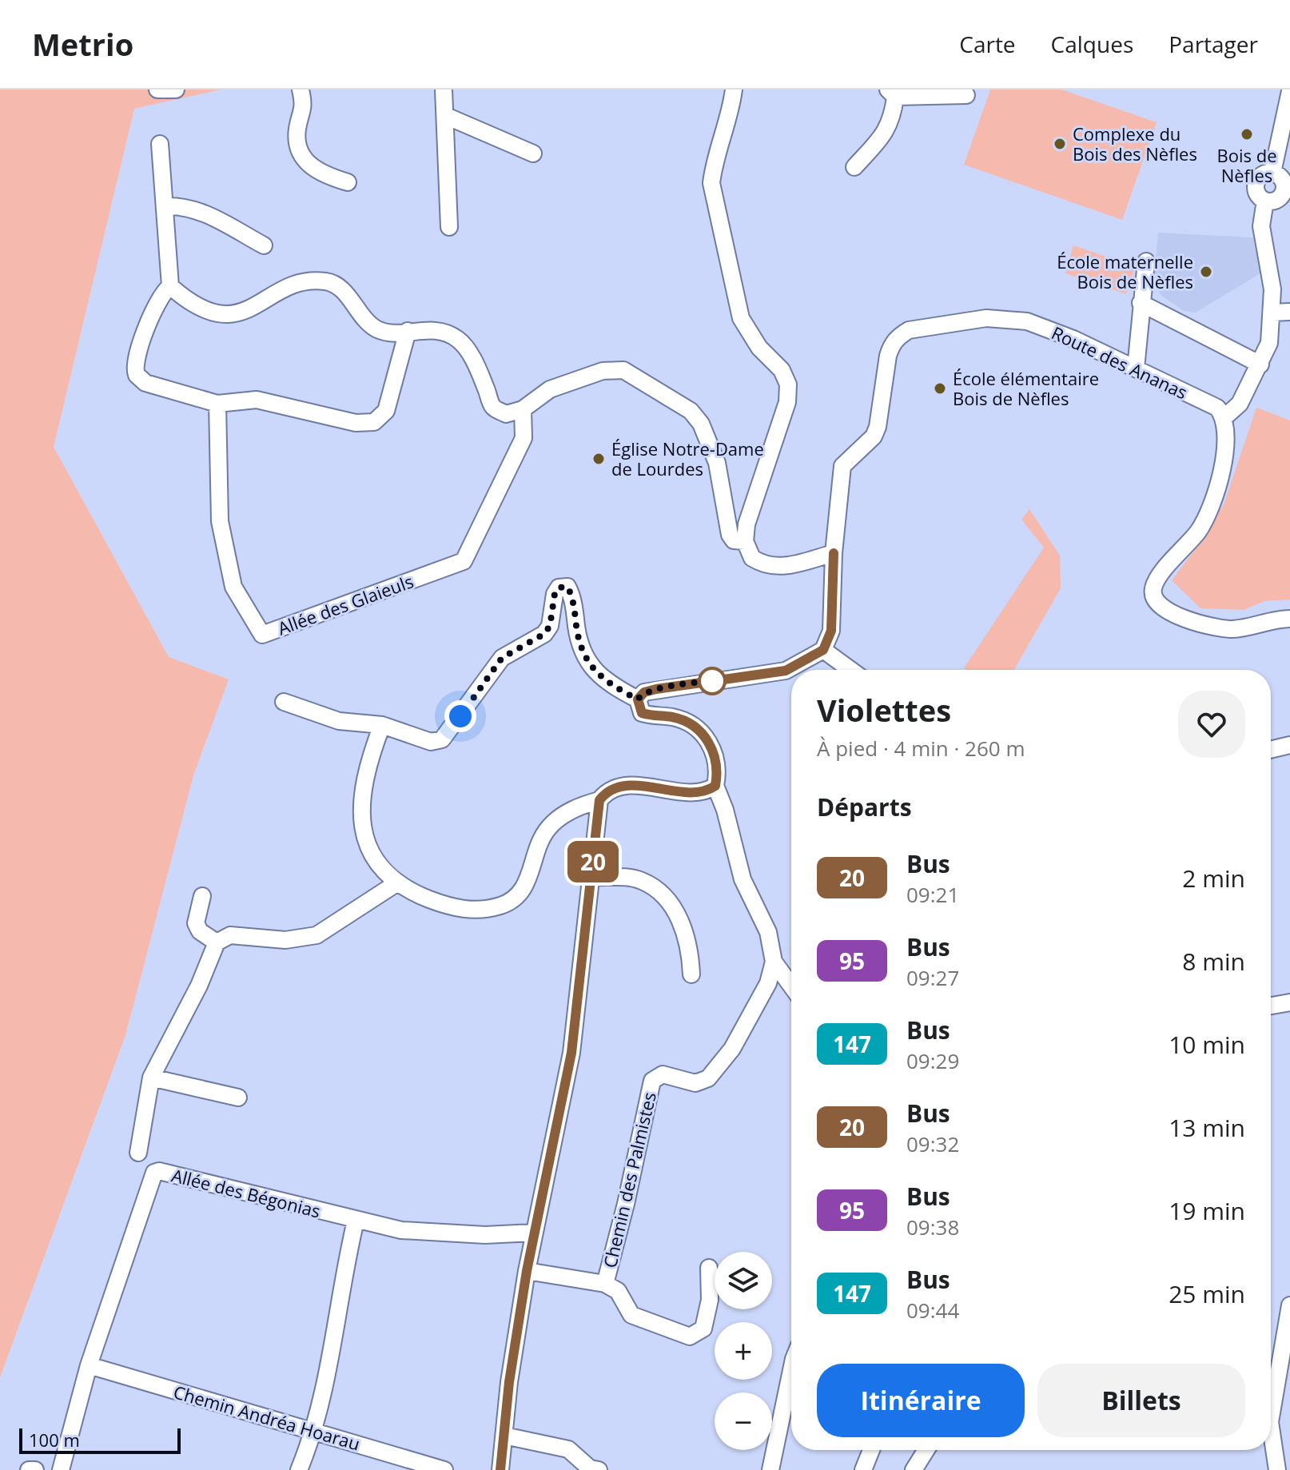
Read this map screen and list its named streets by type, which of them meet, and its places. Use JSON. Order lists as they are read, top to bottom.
{
  "streets": {
    "street": [
      "Route des Ananas",
      "Allée des Glaieuls",
      "Chemin des Palmistes",
      "Allée des Bégonias",
      "Chemin Andréa Hoarau"
    ]
  },
  "crossings": [
    ["Allée des Bégonias", "Chemin Andréa Hoarau"]
  ],
  "places": [
    "Bois de Nèfles",
    "Complexe du Bois des Nèfles",
    "École maternelle Bois de Nèfles",
    "École élémentaire Bois de Nèfles",
    "Église Notre-Dame de Lourdes"
  ],
  "lines": ["bus line 20"],
  "scale_bar": "100 m",
  "page": {
    "header": "Metrio",
    "nav": ["Carte", "Calques", "Partager"],
    "on_map": "20",
    "heading": [
      ["Violettes", "À pied · 4 min · 260 m"],
      "Départs"
    ],
    "list": [
      {
        "mark": "20",
        "name": "Bus",
        "note": "09:21",
        "value": "2 min"
      },
      {
        "mark": "95",
        "name": "Bus",
        "note": "09:27",
        "value": "8 min"
      },
      {
        "mark": "147",
        "name": "Bus",
        "note": "09:29",
        "value": "10 min"
      },
      {
        "mark": "20",
        "name": "Bus",
        "note": "09:32",
        "value": "13 min"
      },
      {
        "mark": "95",
        "name": "Bus",
        "note": "09:38",
        "value": "19 min"
      },
      {
        "mark": "147",
        "name": "Bus",
        "note": "09:44",
        "value": "25 min"
      }
    ],
    "map_buttons": ["+", "−"],
    "buttons": ["Itinéraire", "Billets"],
    "scale": "100 m"
  }
}
